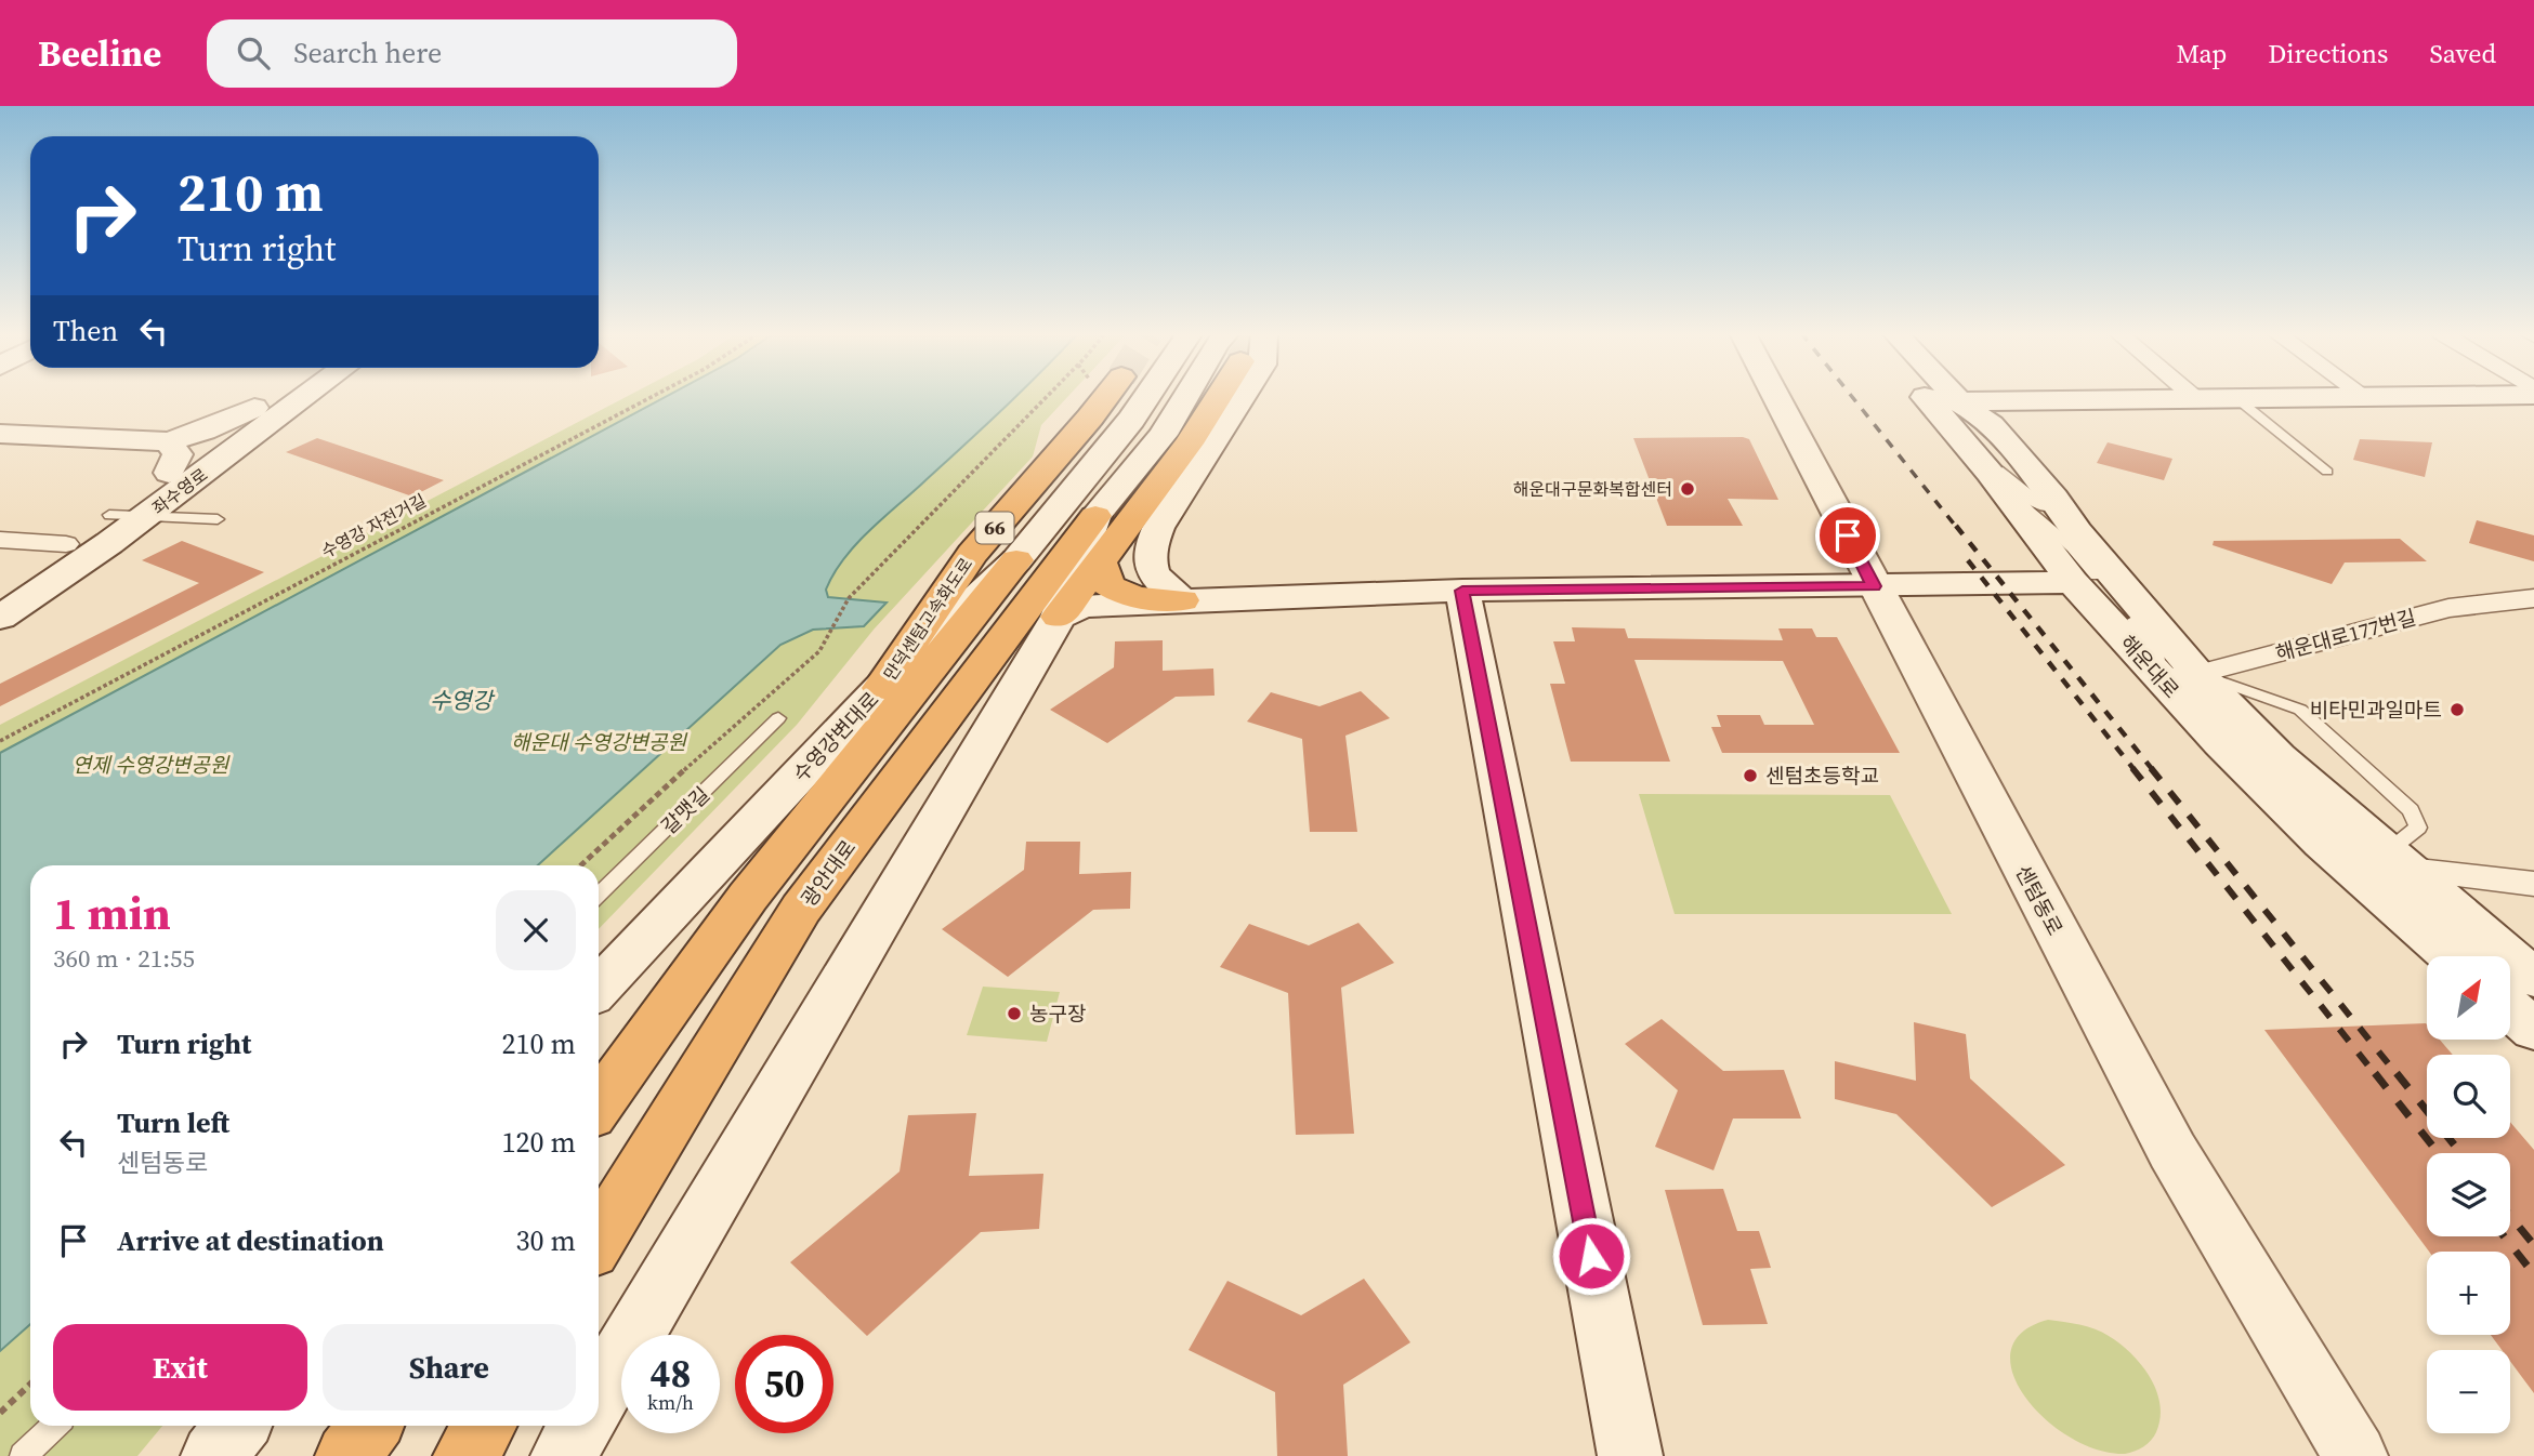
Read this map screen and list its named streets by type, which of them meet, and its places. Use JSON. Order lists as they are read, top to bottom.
{
  "streets": {
    "highway": ["66", "만덕센텀고속화도로", "광안대로"],
    "main road": [
      "좌수영로",
      "해운대로",
      "수영강변대로",
      "센텀동로"
    ],
    "street": ["해운대로177번길"],
    "lane": ["갈맷길"],
    "path": ["수영강 자전거길"]
  },
  "crossings": [
    ["만덕센텀고속화도로", "수영강변대로"],
    ["해운대로177번길", "해운대로"]
  ],
  "water": ["수영강"],
  "parks": ["해운대 수영강변공원", "연제 수영강변공원"],
  "places": [
    "해운대구문화복합센터",
    "비타민과일마트",
    "센텀초등학교",
    "농구장"
  ],
  "north": "top right",
  "page": {
    "header": "Beeline",
    "search": "Search here",
    "nav": ["Map", "Directions", "Saved"],
    "turn": ["210 m", "Turn right"],
    "then": "Then",
    "heading": ["1 min", "360 m · 21:55"],
    "map_buttons": ["+", "−"],
    "list": [
      {
        "name": "Turn right",
        "value": "210 m"
      },
      {
        "name": "Turn left",
        "note": "센텀동로",
        "value": "120 m"
      },
      {
        "name": "Arrive at destination",
        "value": "30 m"
      }
    ],
    "buttons": ["Exit", "Share"],
    "speed": "48 km/h",
    "limit": "50"
  }
}
